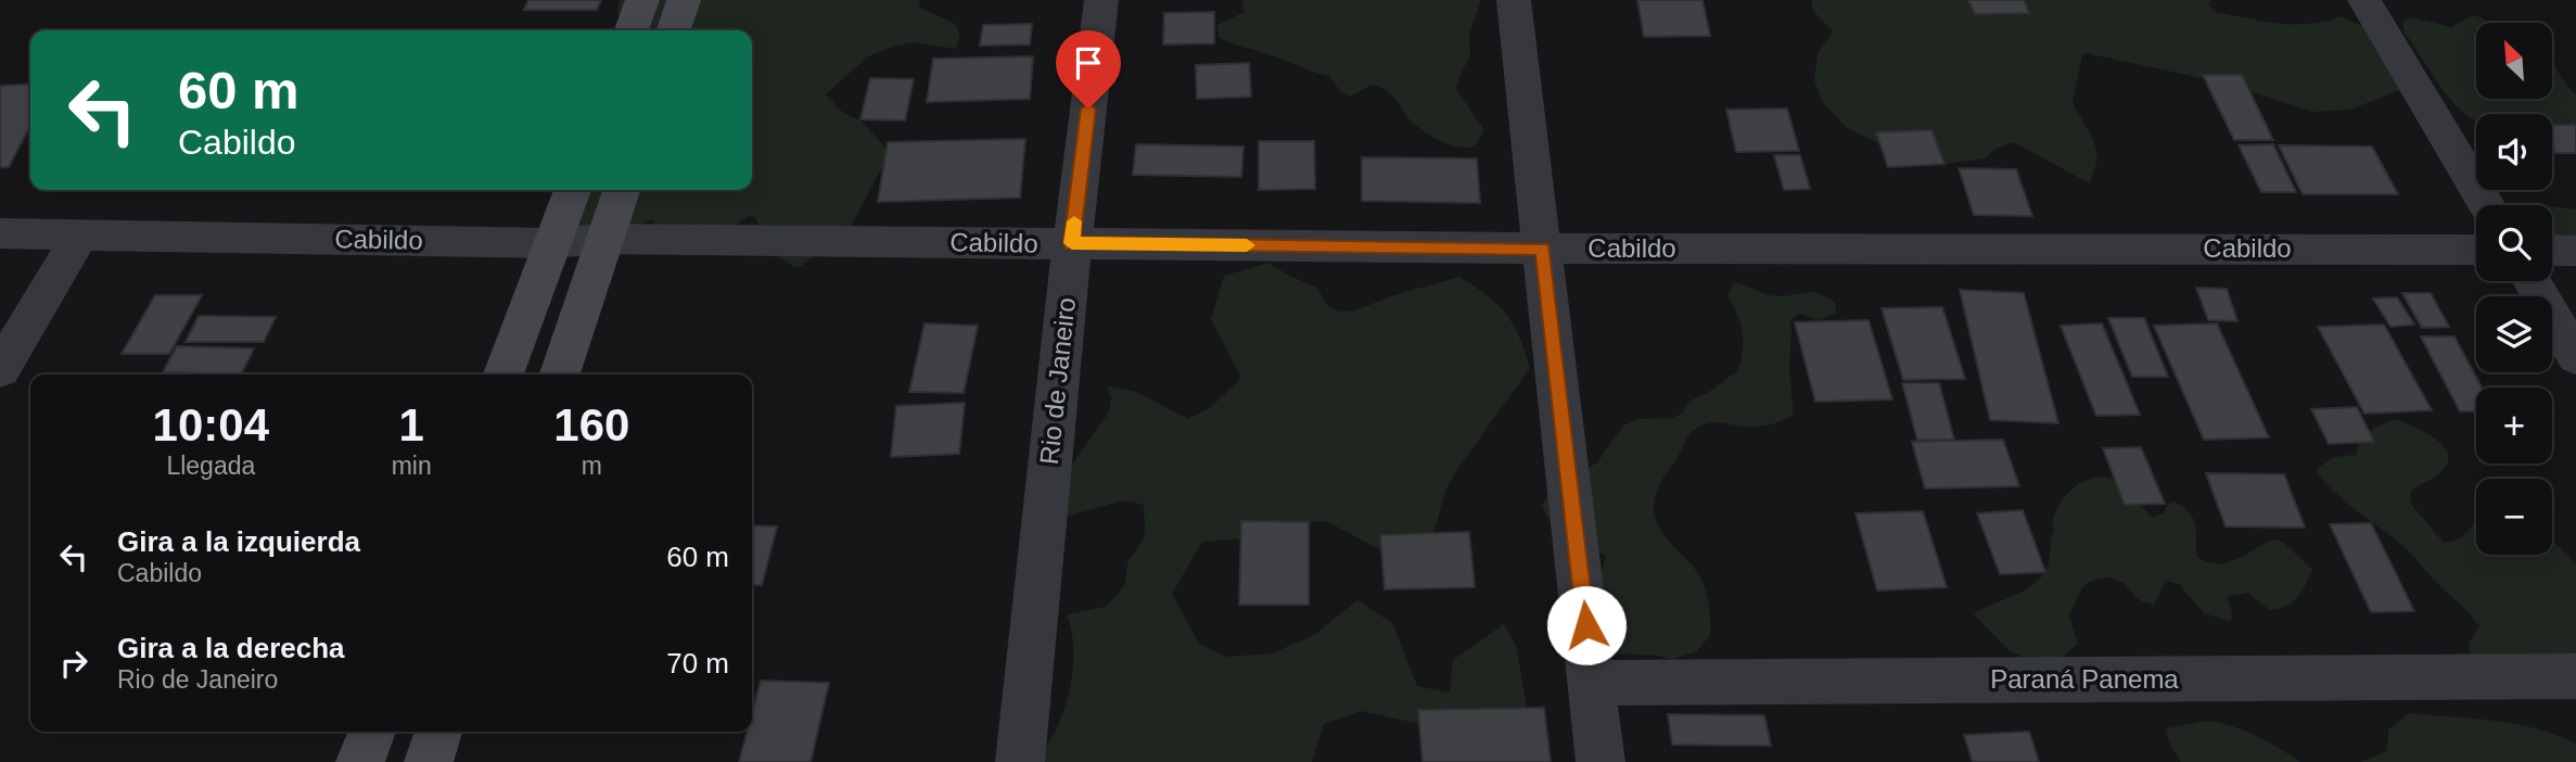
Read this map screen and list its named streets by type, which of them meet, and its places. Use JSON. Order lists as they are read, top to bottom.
{
  "streets": {
    "street": ["Cabildo", "Rio de Janeiro", "Paraná Panema"]
  },
  "crossings": [
    ["Cabildo", "Rio de Janeiro"]
  ],
  "north": "top left",
  "page": {
    "map_buttons": ["+", "−"],
    "turn": ["60 m", "Cabildo"],
    "eta": [
      "10:04",
      "Llegada",
      "1",
      "min",
      "160",
      "m"
    ],
    "list": [
      {
        "name": "Gira a la izquierda",
        "note": "Cabildo",
        "value": "60 m"
      },
      {
        "name": "Gira a la derecha",
        "note": "Rio de Janeiro",
        "value": "70 m"
      }
    ]
  }
}
